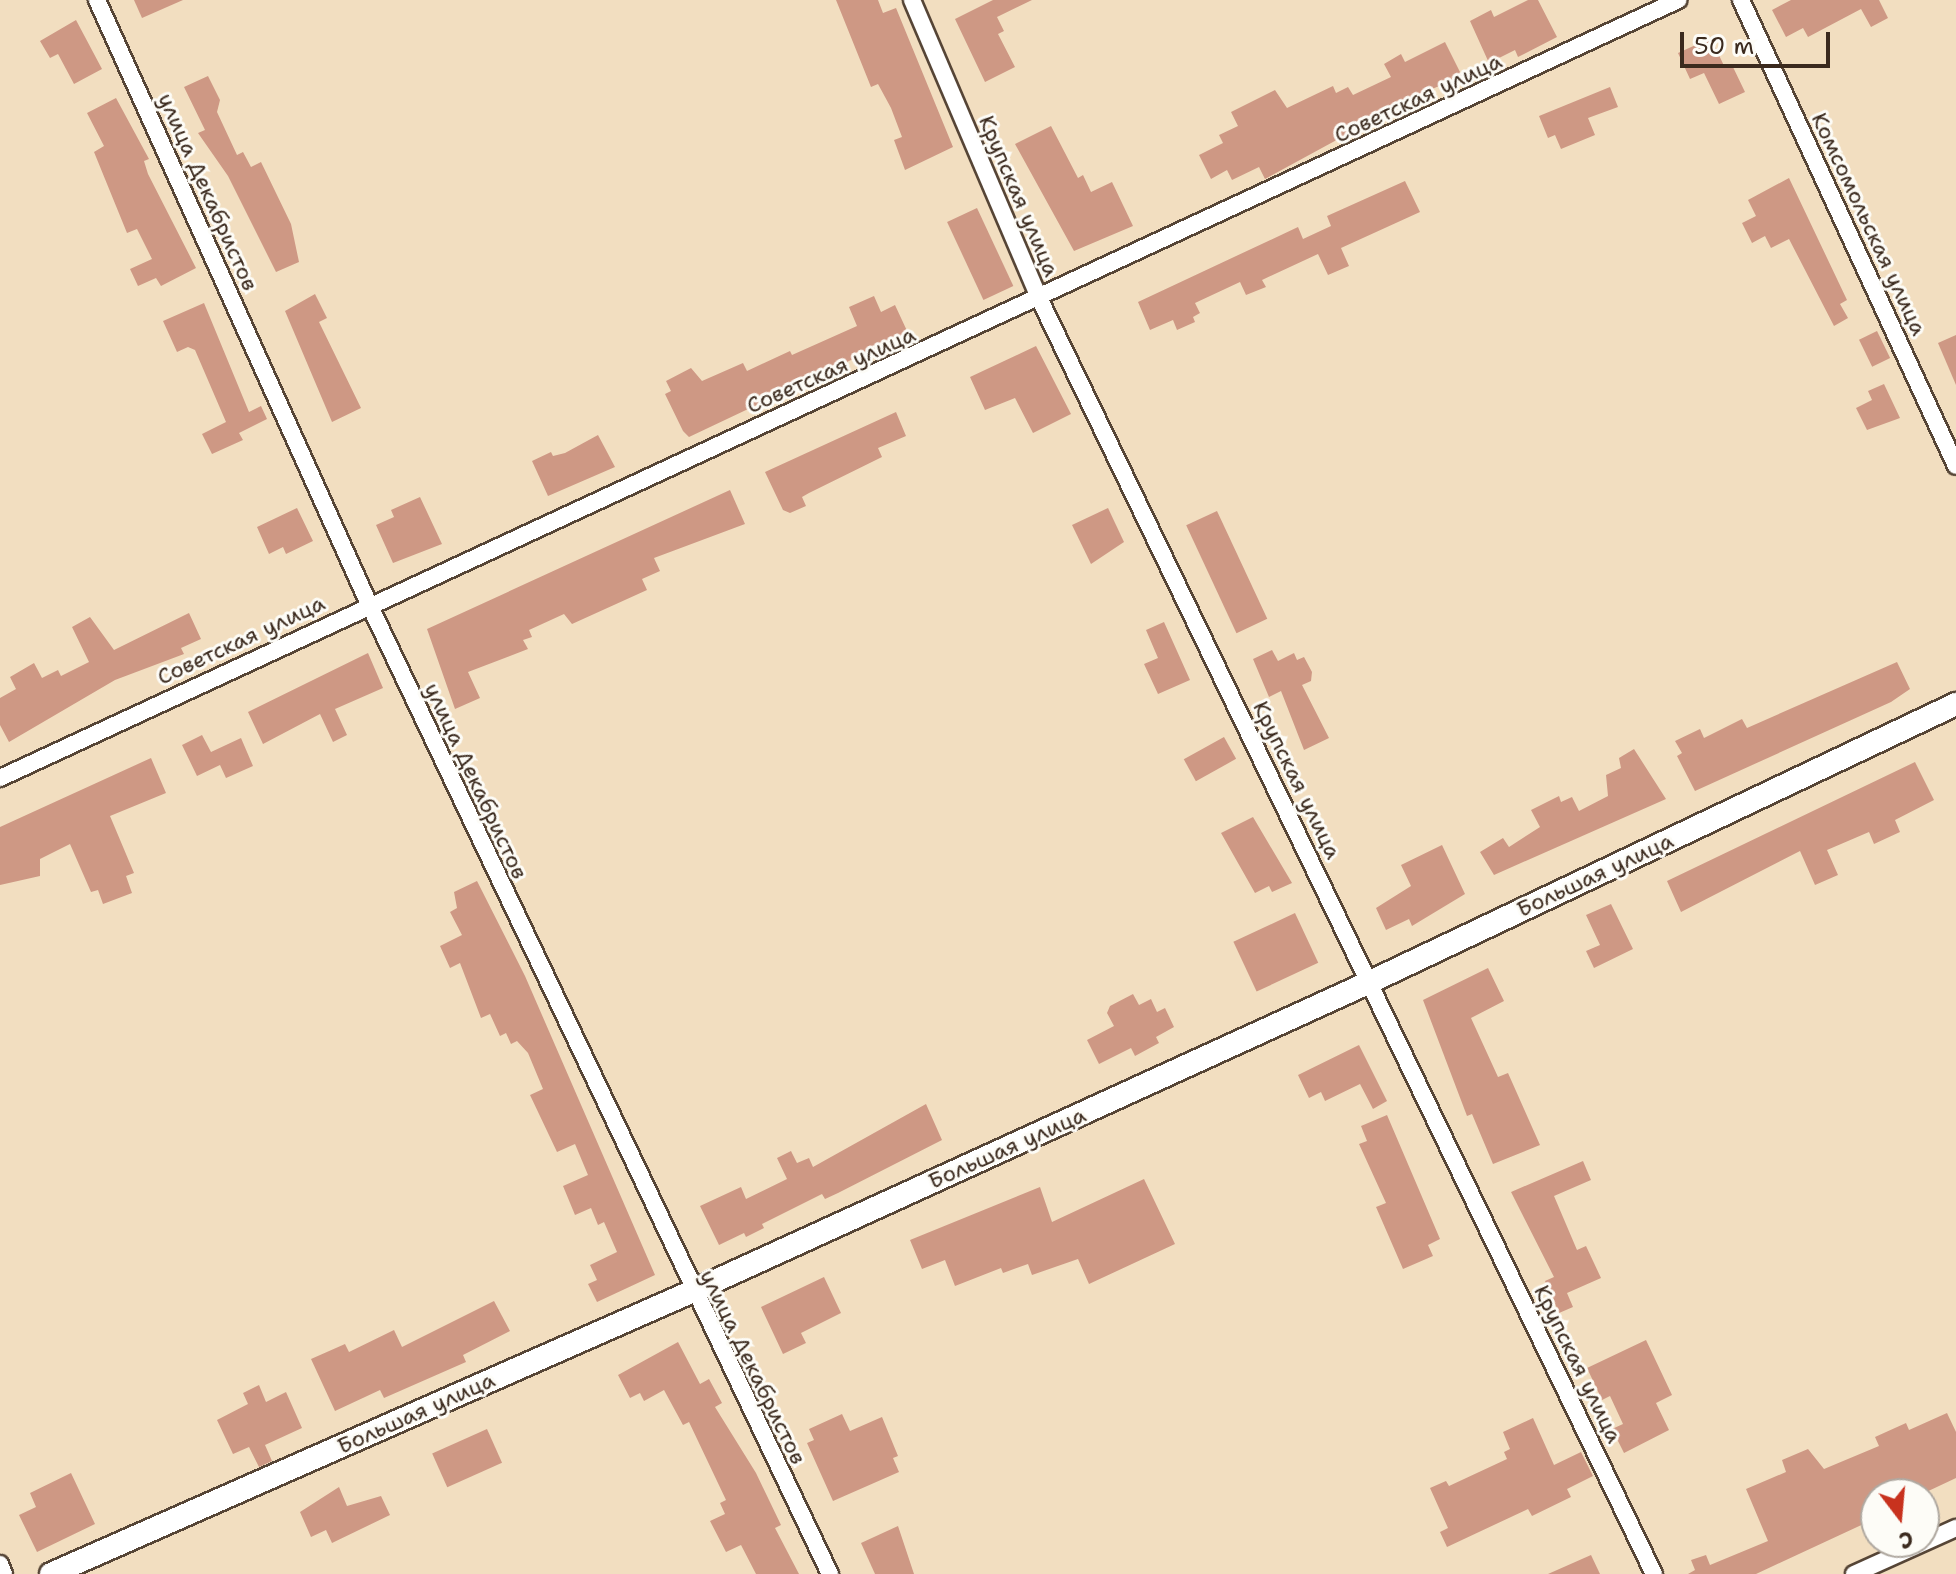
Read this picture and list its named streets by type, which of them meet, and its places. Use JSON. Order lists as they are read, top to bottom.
{
  "streets": {
    "street": [
      "Советская улица",
      "улица Декабристов",
      "Крупская улица",
      "Комсомольская улица",
      "Большая улица"
    ]
  },
  "crossings": [
    ["Советская улица", "улица Декабристов"],
    ["Советская улица", "Крупская улица"],
    ["улица Декабристов", "Большая улица"],
    ["Крупская улица", "Большая улица"]
  ],
  "scale_bar": "50 m",
  "north": "bottom"
}
